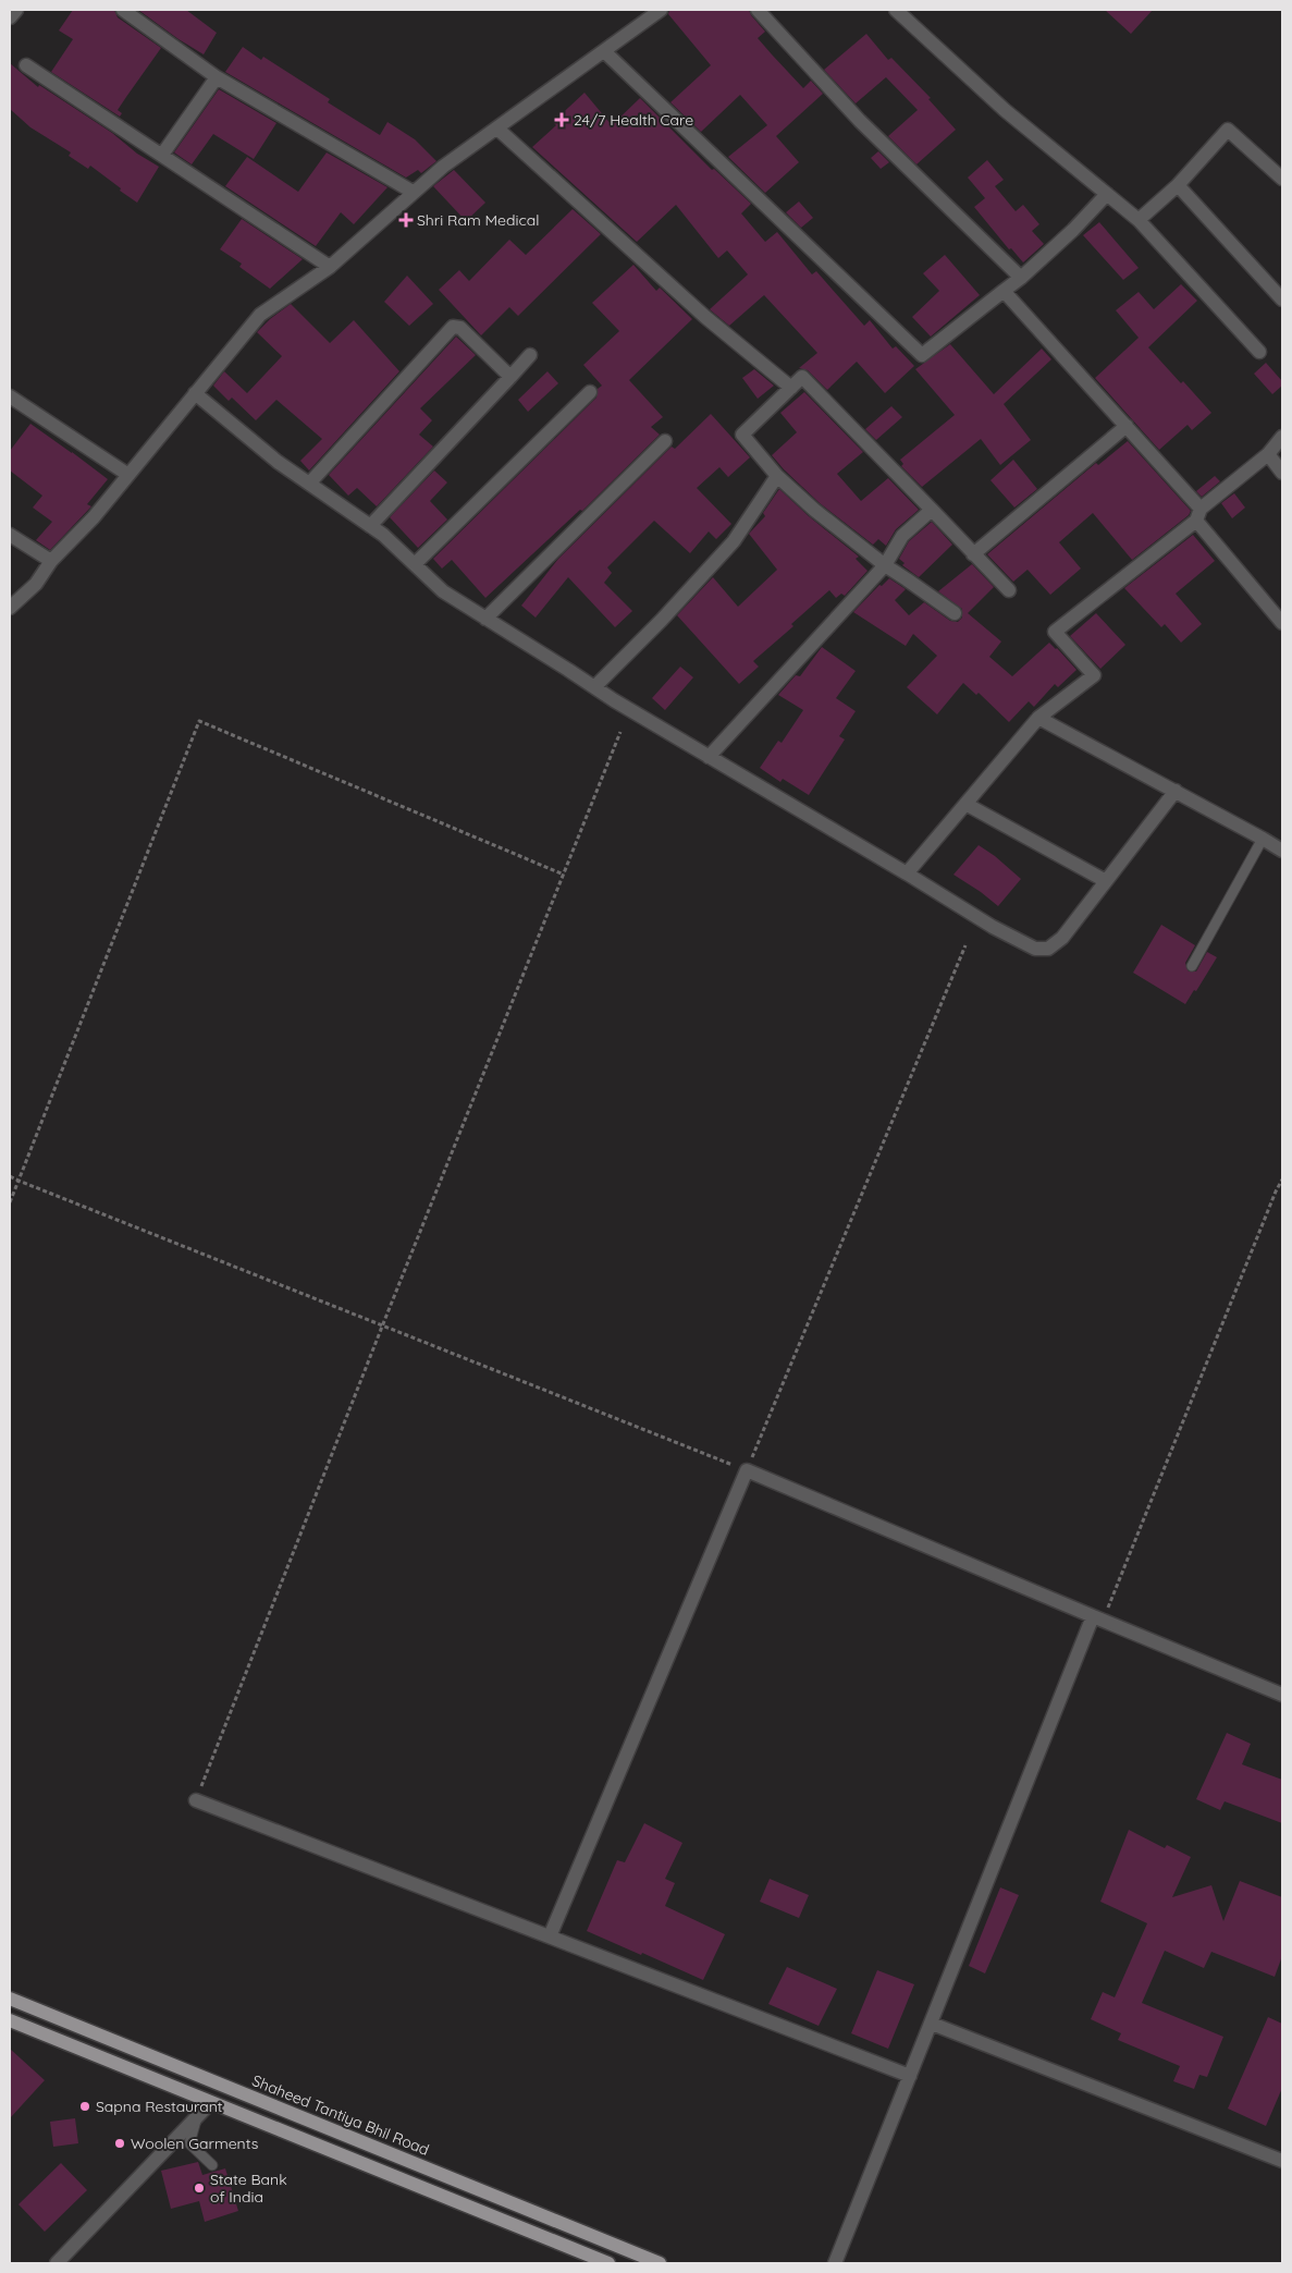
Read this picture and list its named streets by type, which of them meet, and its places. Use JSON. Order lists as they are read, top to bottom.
{
  "streets": {
    "main road": ["Shaheed Tantiya Bhil Road"]
  },
  "places": {
    "health": ["24/7 Health Care", "Shri Ram Medical"],
    "other": ["Sapna Restaurant", "Woolen Garments", "State Bank of India"]
  }
}
